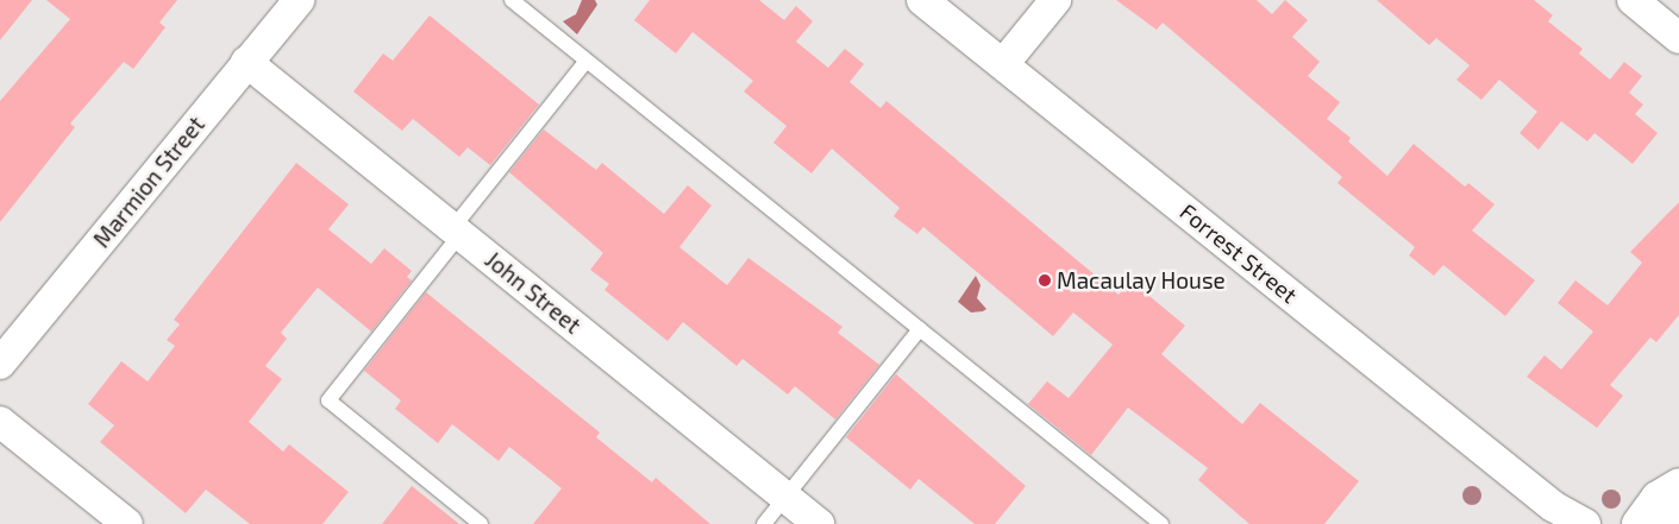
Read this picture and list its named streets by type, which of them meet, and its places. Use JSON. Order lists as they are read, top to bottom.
{
  "streets": {
    "street": ["Marmion Street", "Forrest Street", "John Street"]
  },
  "crossings": [
    ["Marmion Street", "John Street"]
  ],
  "places": ["Macaulay House"]
}
